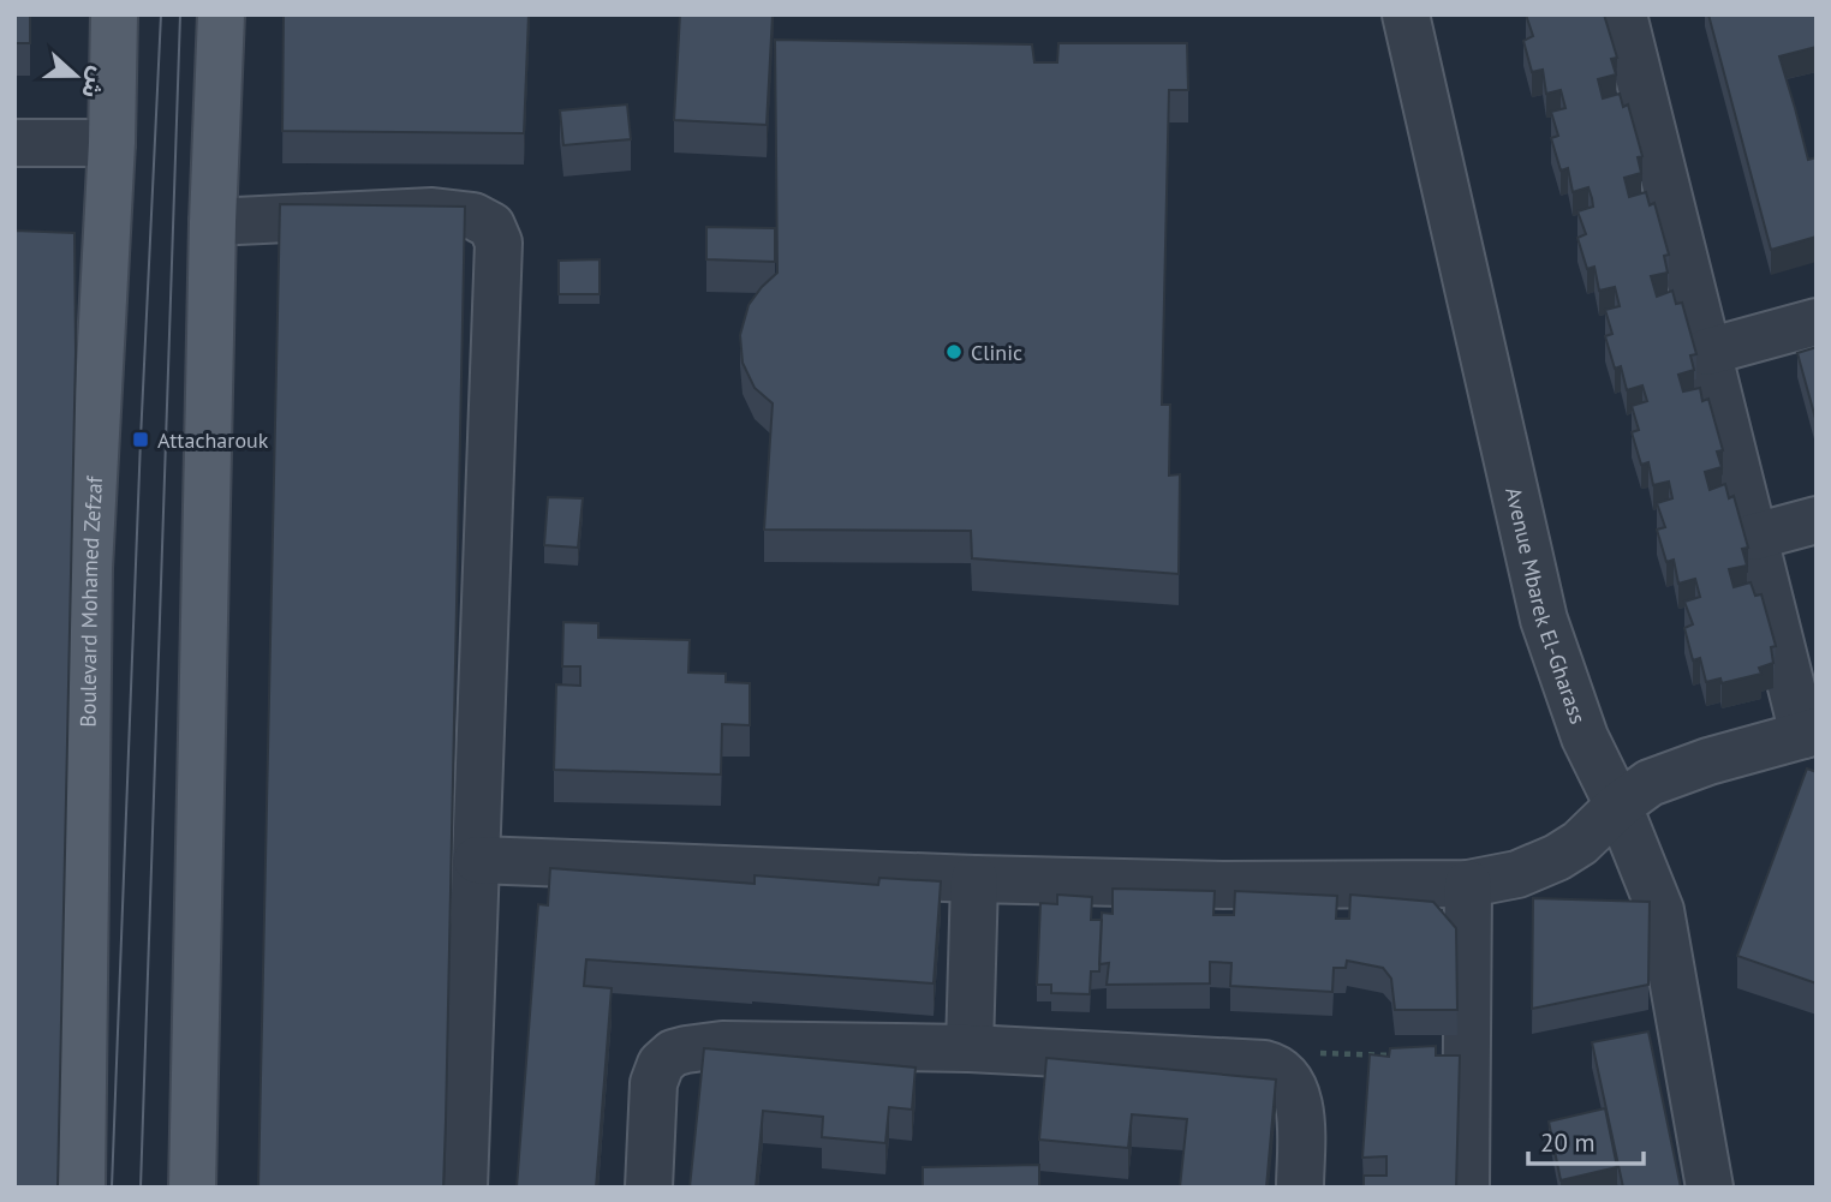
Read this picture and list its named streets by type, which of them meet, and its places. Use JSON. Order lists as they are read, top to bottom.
{
  "streets": {
    "main road": ["Boulevard Mohamed Zefzaf"],
    "street": ["Avenue Mbarek El-Gharass"]
  },
  "places": {
    "other": ["Clinic"],
    "transit": ["Attacharouk"]
  },
  "scale_bar": "20 m",
  "north": "right"
}
